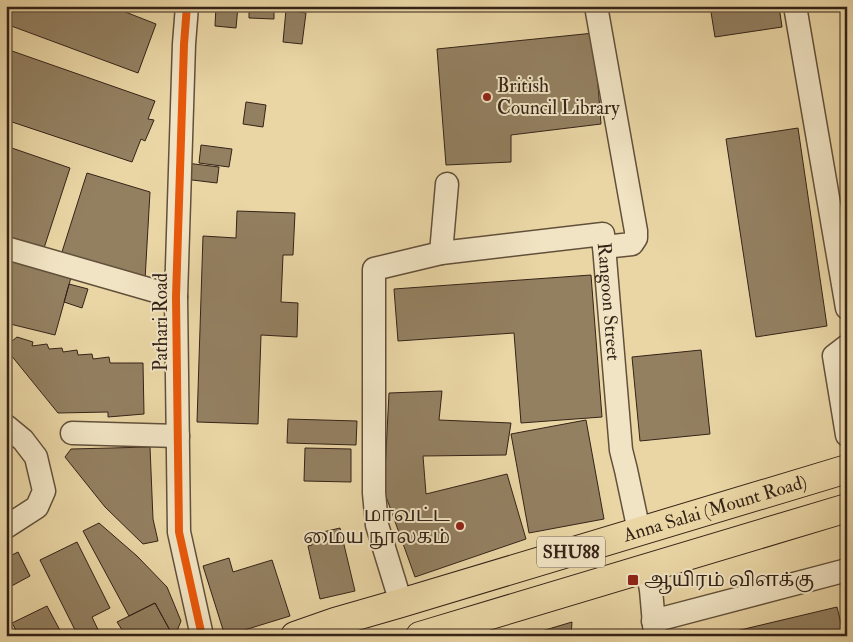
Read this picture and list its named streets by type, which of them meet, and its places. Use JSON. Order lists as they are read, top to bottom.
{
  "streets": {
    "main road": ["Anna Salai (Mount Road)", "SHU88"],
    "street": ["Rangoon Street", "Pathari Road"]
  },
  "crossings": [
    ["Rangoon Street", "Anna Salai (Mount Road)"]
  ],
  "places": {
    "other": ["British Council Library", "மாவட்ட மைய நூலகம்"],
    "transit": ["ஆயிரம் விளக்கு"]
  }
}
